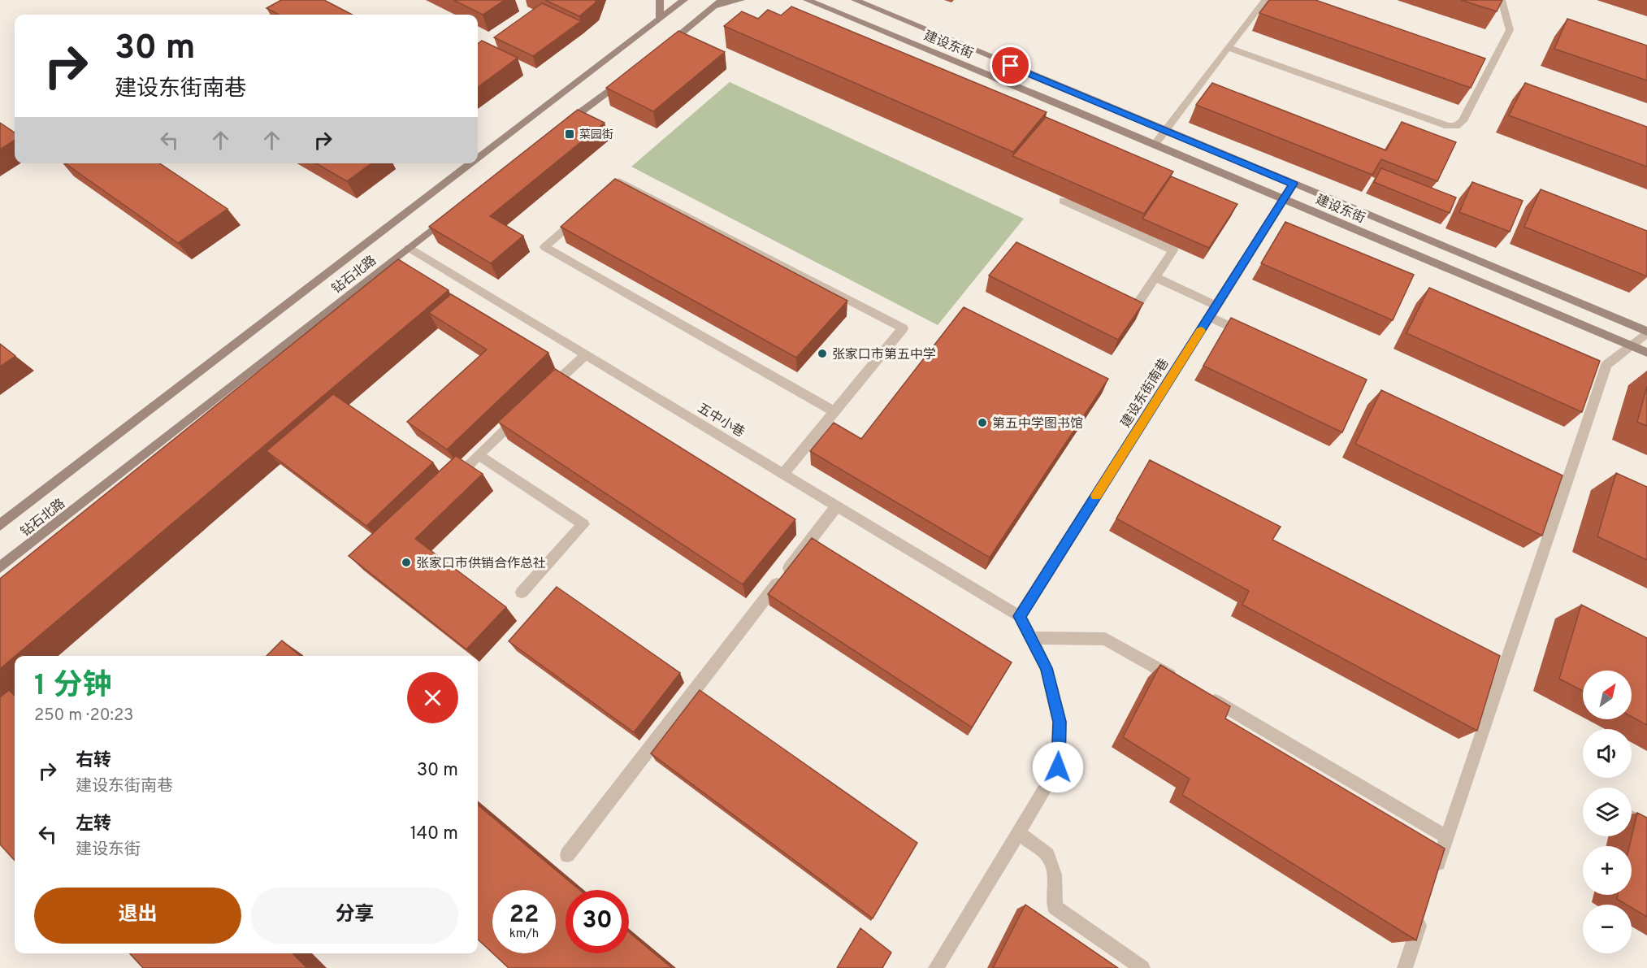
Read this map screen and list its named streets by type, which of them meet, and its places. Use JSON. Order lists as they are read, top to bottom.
{
  "streets": {
    "main road": ["建设东街", "钻石北路"],
    "street": ["建设东街南巷", "五中小巷"]
  },
  "crossings": [
    ["建设东街", "建设东街南巷"],
    ["钻石北路", "五中小巷"],
    ["建设东街南巷", "五中小巷"]
  ],
  "places": {
    "transit": ["菜园街"],
    "other": ["张家口市第五中学", "第五中学图书馆", "张家口市供销合作总社"]
  },
  "north": "top right",
  "page": {
    "turn": ["30 m", "建设东街南巷"],
    "heading": ["1 分钟", "250 m · 20:23"],
    "map_buttons": ["+", "−"],
    "list": [
      {
        "name": "右转",
        "note": "建设东街南巷",
        "value": "30 m"
      },
      {
        "name": "左转",
        "note": "建设东街",
        "value": "140 m"
      }
    ],
    "buttons": ["退出", "分享"],
    "speed": "22 km/h",
    "limit": "30"
  }
}
